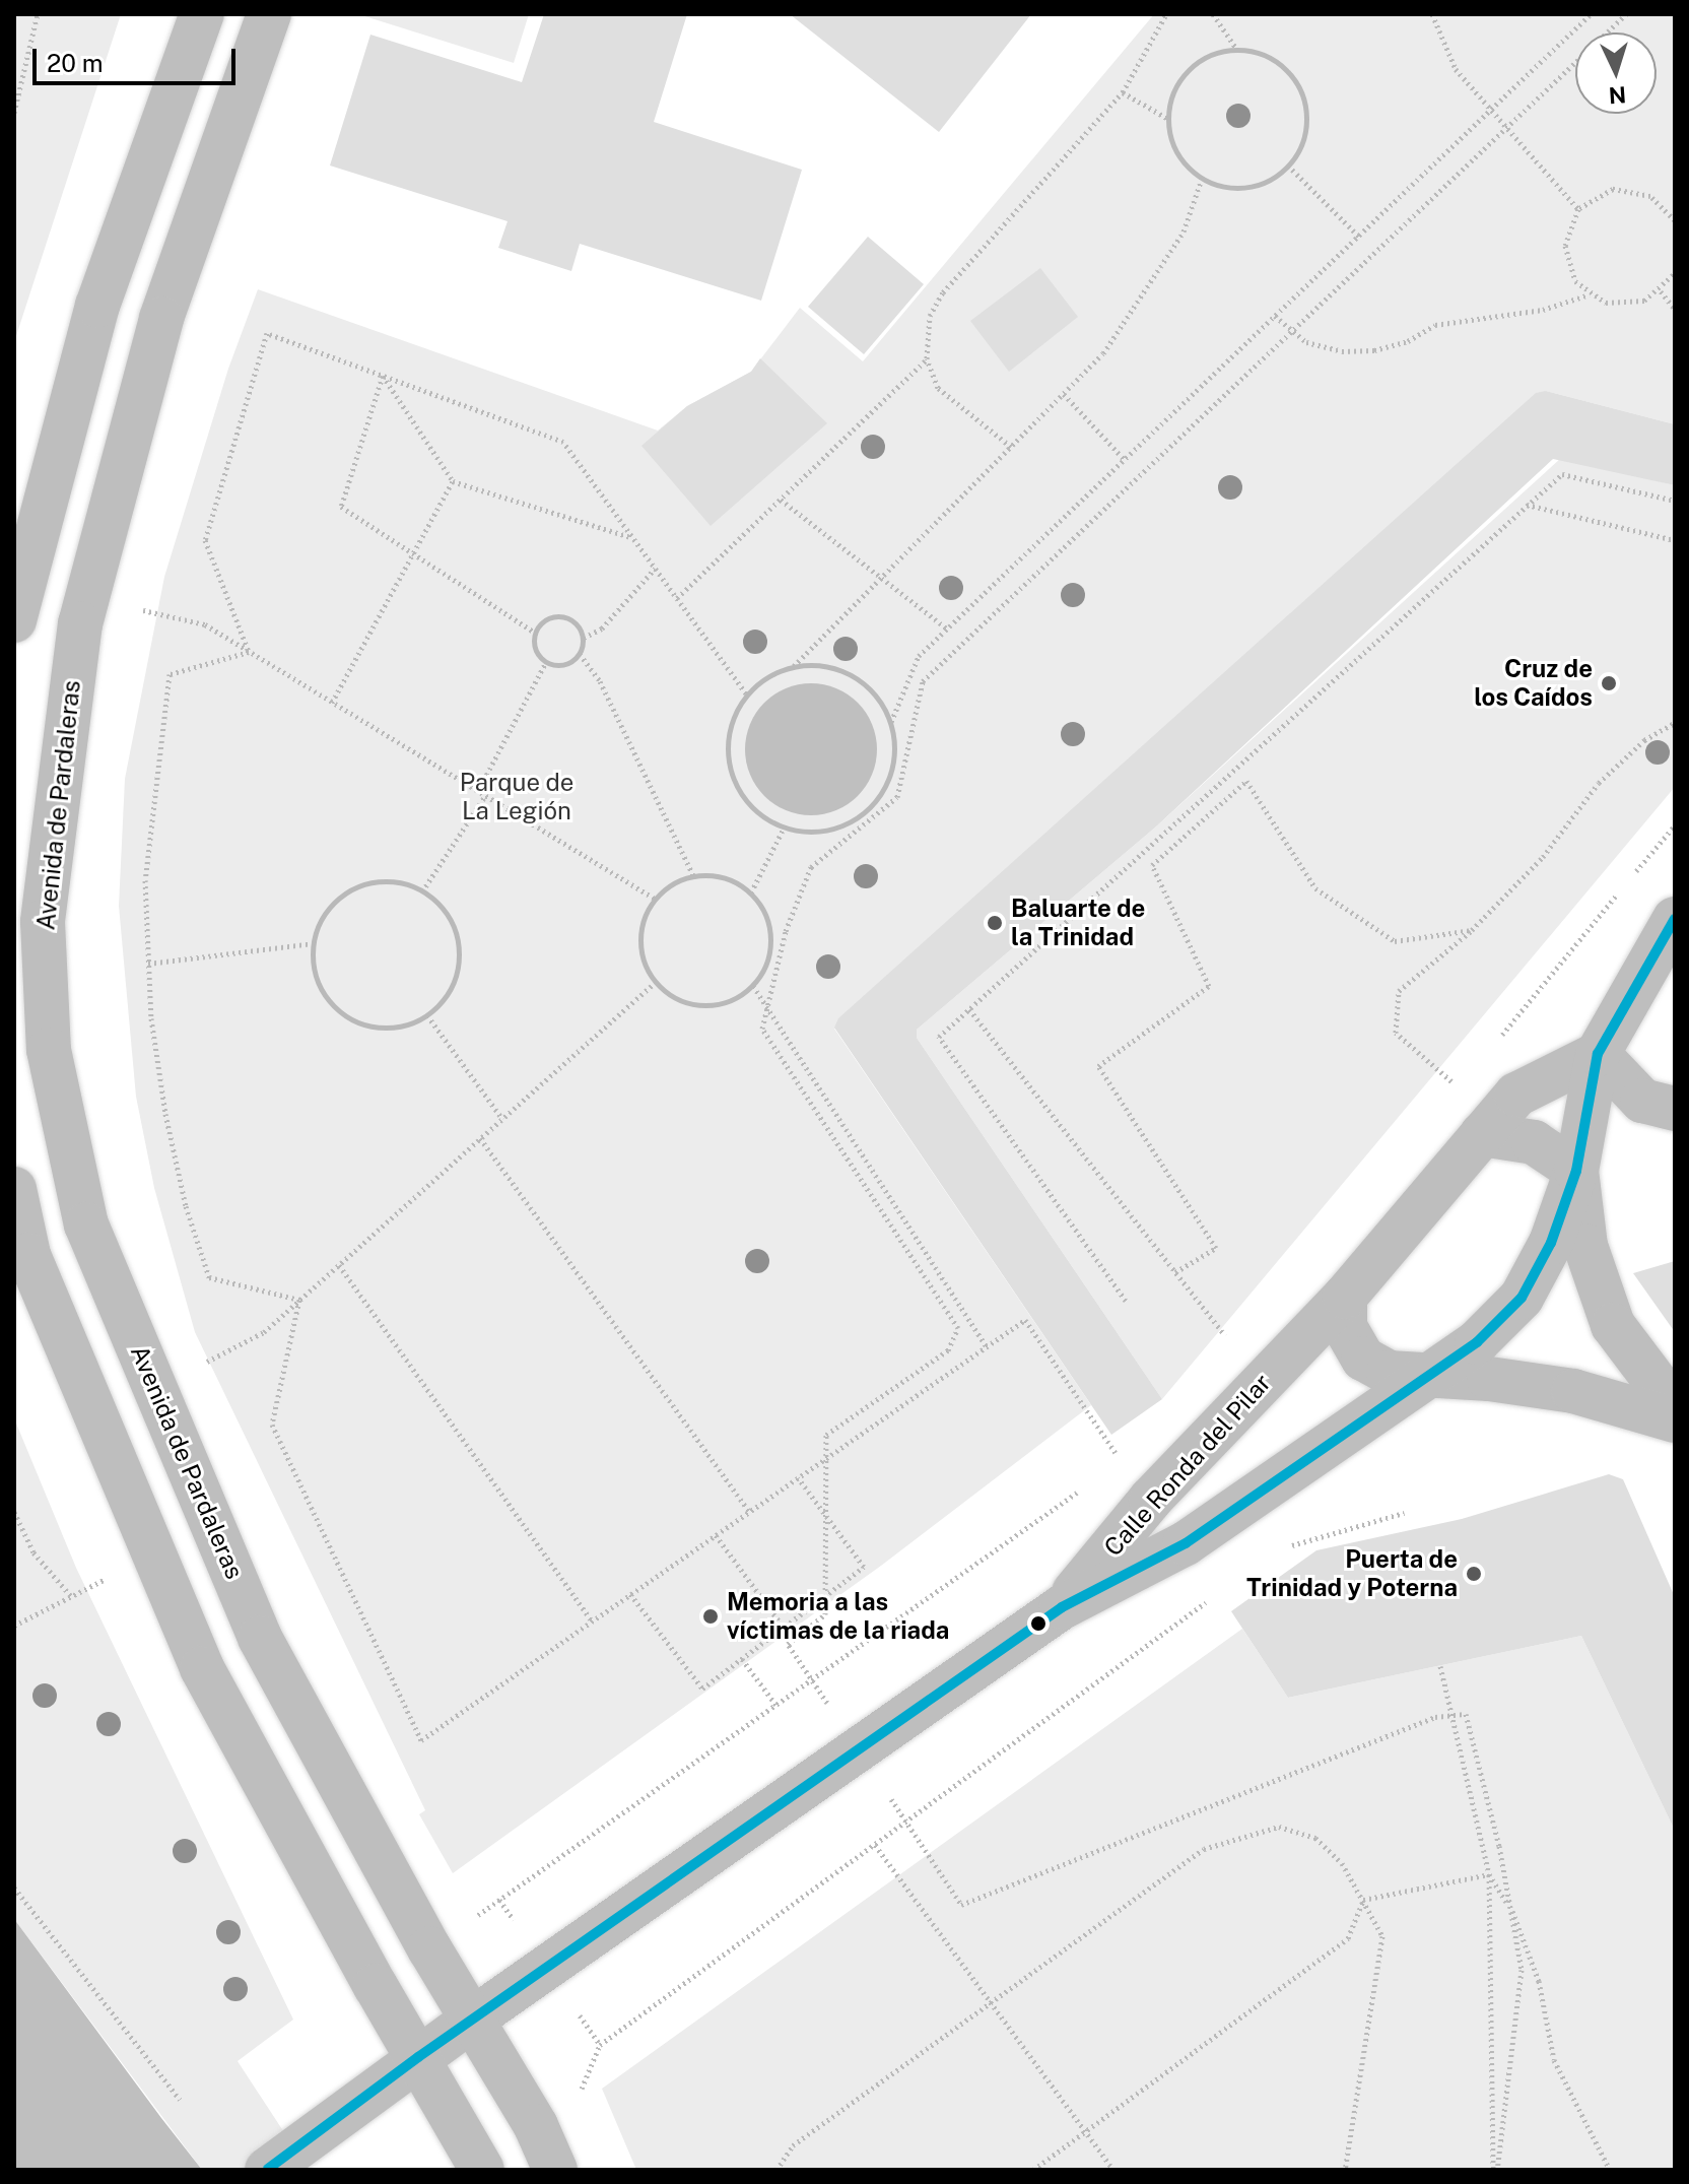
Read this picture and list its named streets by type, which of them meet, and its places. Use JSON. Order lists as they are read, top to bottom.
{
  "streets": {
    "main road": ["Avenida de Pardaleras", "Calle Ronda del Pilar"]
  },
  "parks": ["Parque de La Legión"],
  "places": [
    "Cruz de los Caídos",
    "Baluarte de la Trinidad",
    "Puerta de Trinidad y Poterna",
    "Memoria a las víctimas de la riada"
  ],
  "scale_bar": "20 m",
  "north": "bottom"
}
